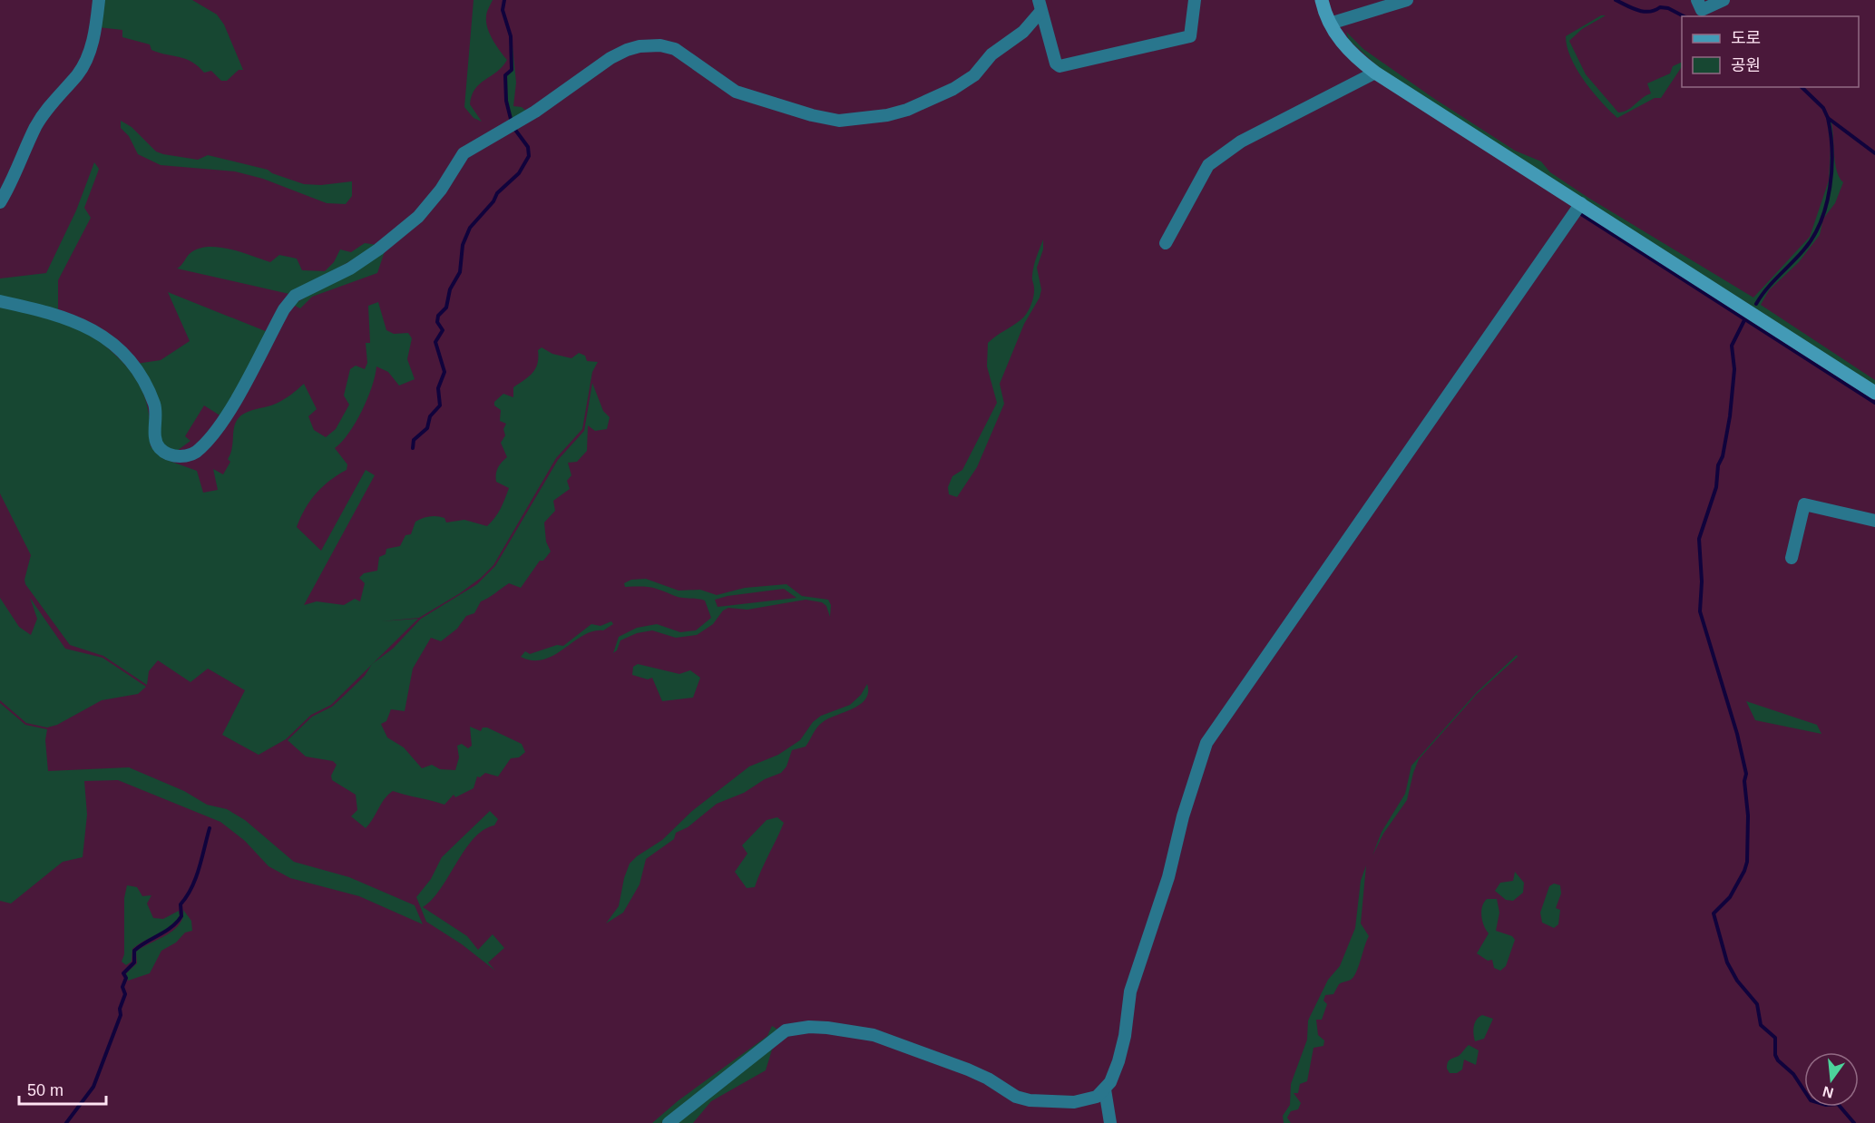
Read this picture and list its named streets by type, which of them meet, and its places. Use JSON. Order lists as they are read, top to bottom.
{
  "legend": ["도로", "공원"],
  "scale_bar": "50 m",
  "north": "bottom"
}
